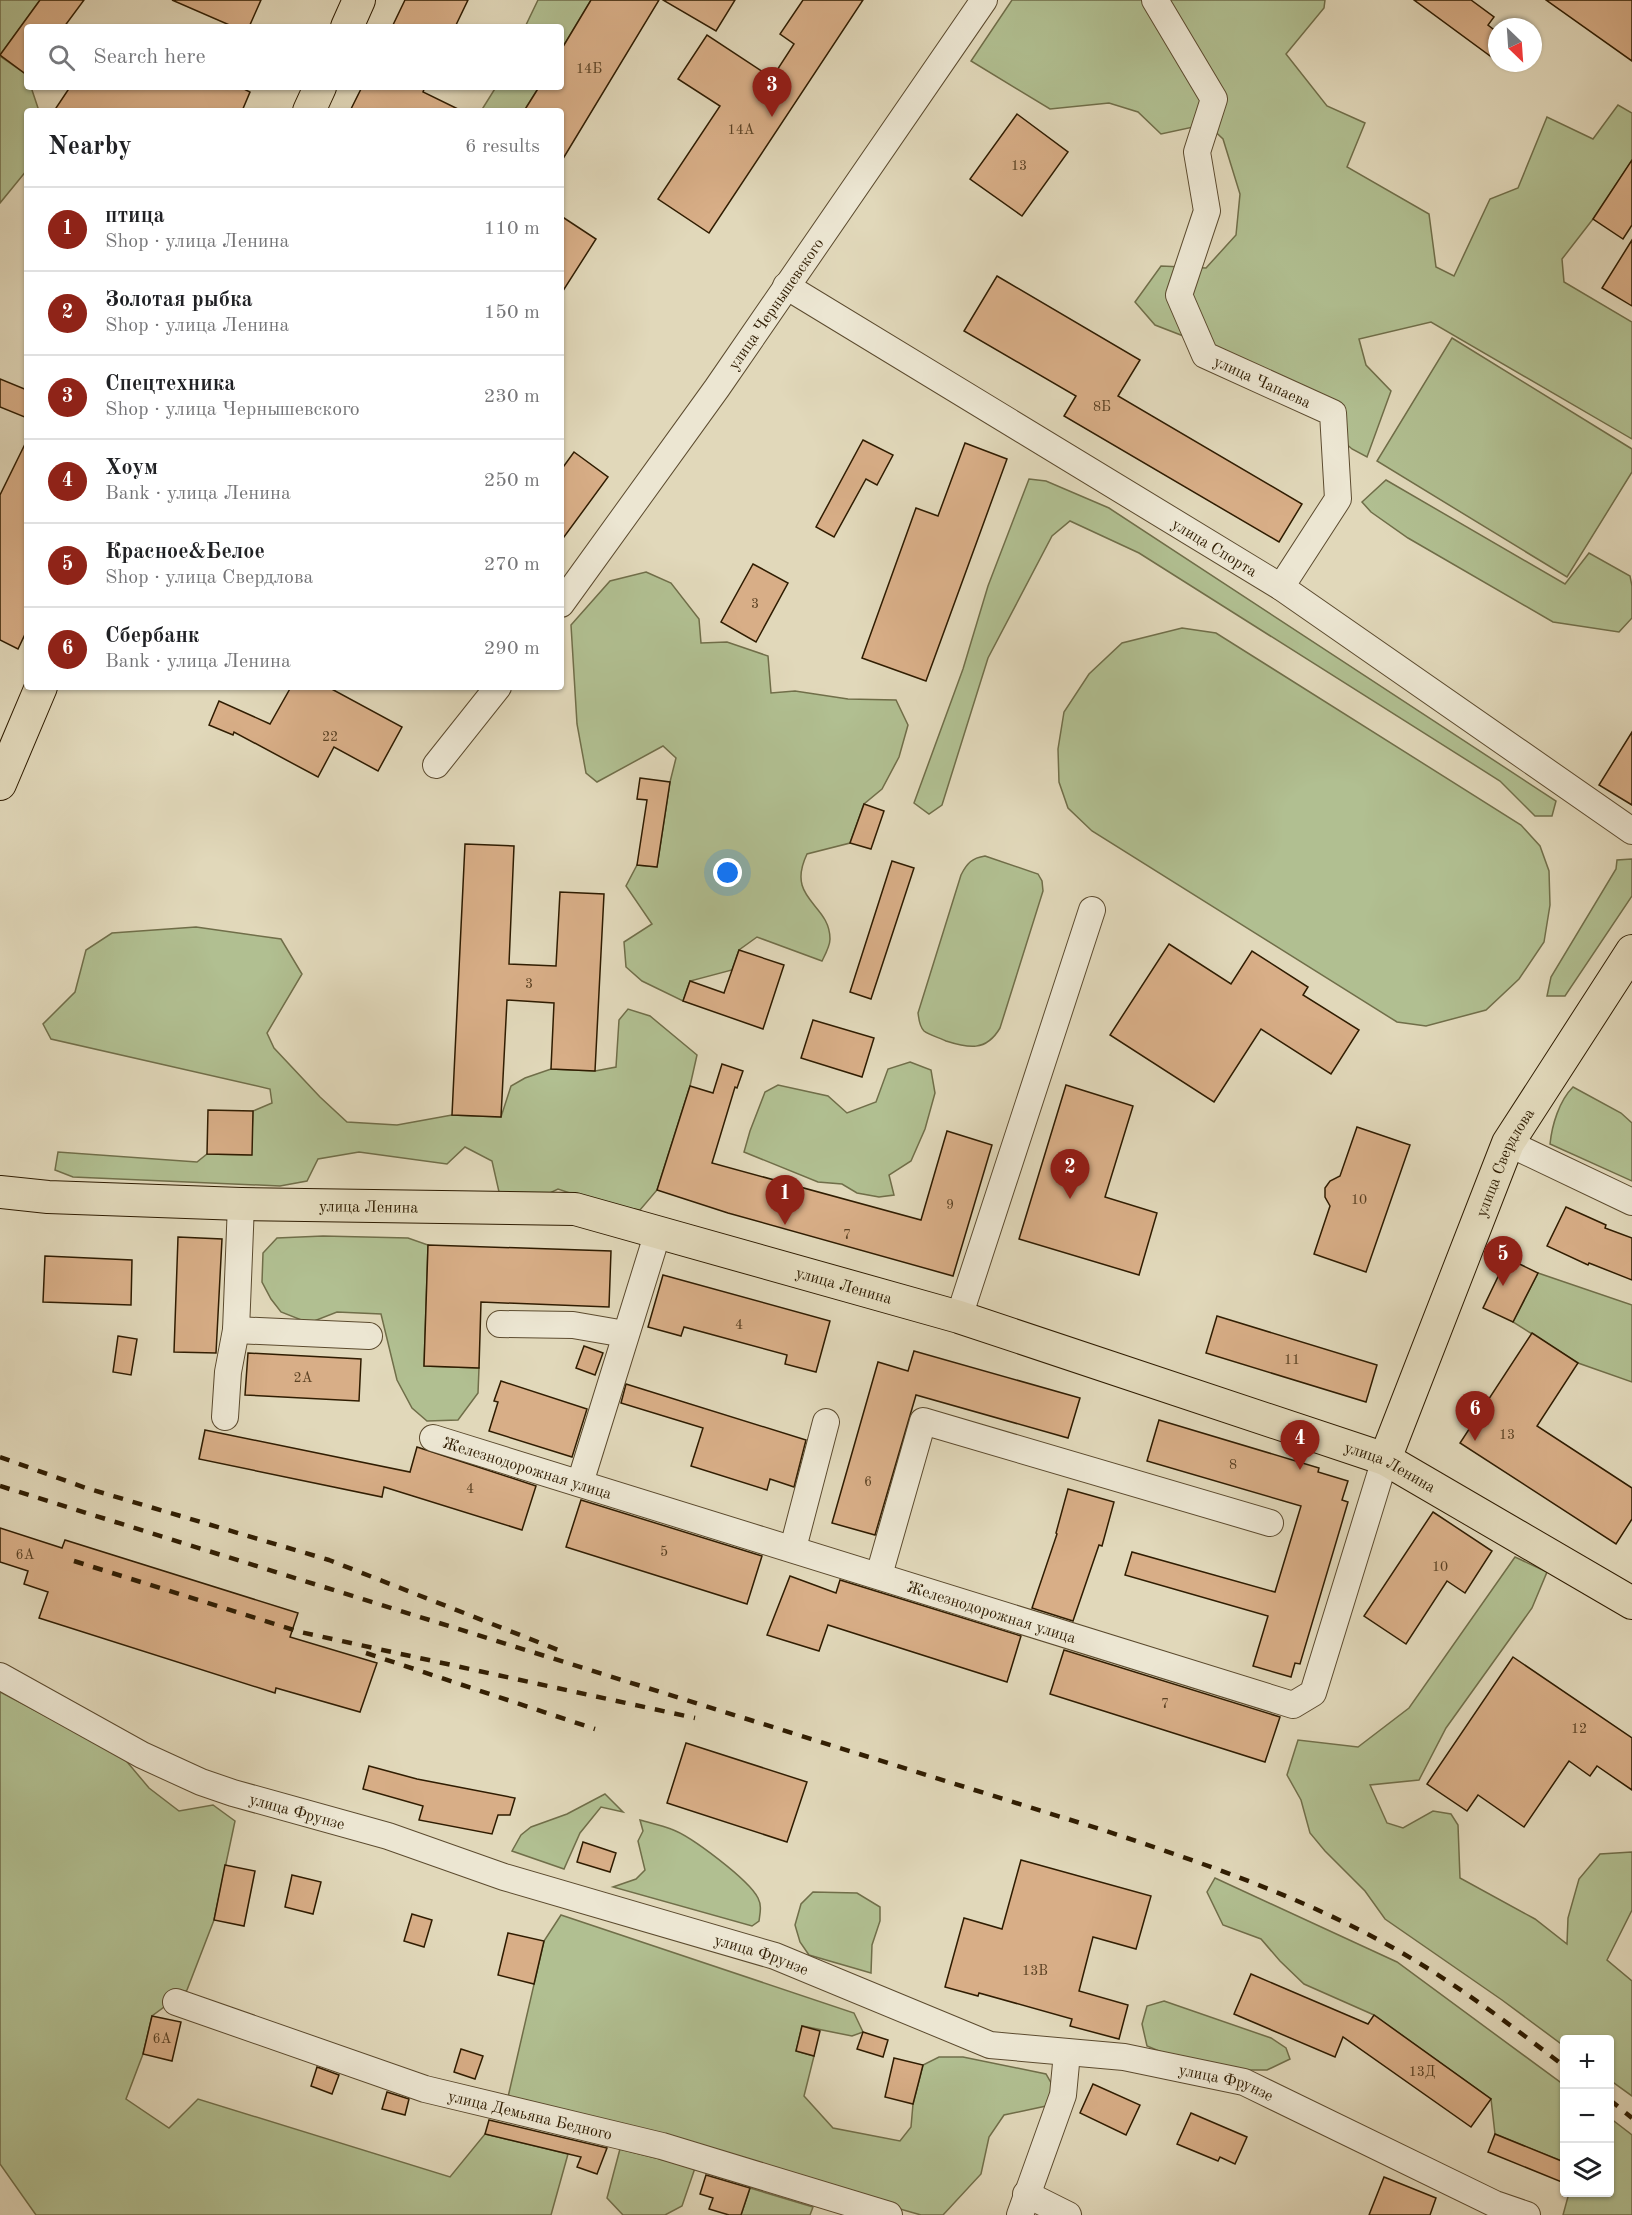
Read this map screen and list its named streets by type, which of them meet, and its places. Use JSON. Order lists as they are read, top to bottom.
{
  "streets": {
    "main road": ["улица Свердлова", "улица Ленина"],
    "street": [
      "улица Чернышевского",
      "улица Чапаева",
      "улица Спорта",
      "Железнодорожная улица",
      "улица Фрунзе",
      "улица Демьяна Бедного"
    ]
  },
  "crossings": [
    ["улица Чернышевского", "улица Спорта"],
    ["улица Чапаева", "улица Спорта"],
    ["улица Свердлова", "улица Ленина"],
    ["улица Свердлова", "Железнодорожная улица"],
    ["улица Ленина", "Железнодорожная улица"]
  ],
  "house_numbers": [
    "14Б",
    "14А",
    "13",
    "8Б",
    "3",
    "22",
    "3",
    "10",
    "9",
    "7",
    "4",
    "11",
    "2А",
    "13",
    "8",
    "6",
    "4",
    "5",
    "6А",
    "10",
    "7",
    "12",
    "13В",
    "6А",
    "13Д"
  ],
  "north": "bottom right",
  "page": {
    "search": "Search here",
    "pins": [
      "3",
      "2",
      "1",
      "5",
      "6",
      "4"
    ],
    "heading": ["Nearby", "6 results"],
    "list": [
      {
        "mark": "1",
        "name": "птица",
        "note": "Shop · улица Ленина",
        "value": "110 m"
      },
      {
        "mark": "2",
        "name": "Золотая рыбка",
        "note": "Shop · улица Ленина",
        "value": "150 m"
      },
      {
        "mark": "3",
        "name": "Спецтехника",
        "note": "Shop · улица Чернышевского",
        "value": "230 m"
      },
      {
        "mark": "4",
        "name": "Хоум",
        "note": "Bank · улица Ленина",
        "value": "250 m"
      },
      {
        "mark": "5",
        "name": "Красное&Белое",
        "note": "Shop · улица Свердлова",
        "value": "270 m"
      },
      {
        "mark": "6",
        "name": "Сбербанк",
        "note": "Bank · улица Ленина",
        "value": "290 m"
      }
    ],
    "map_buttons": ["+", "−"]
  }
}
